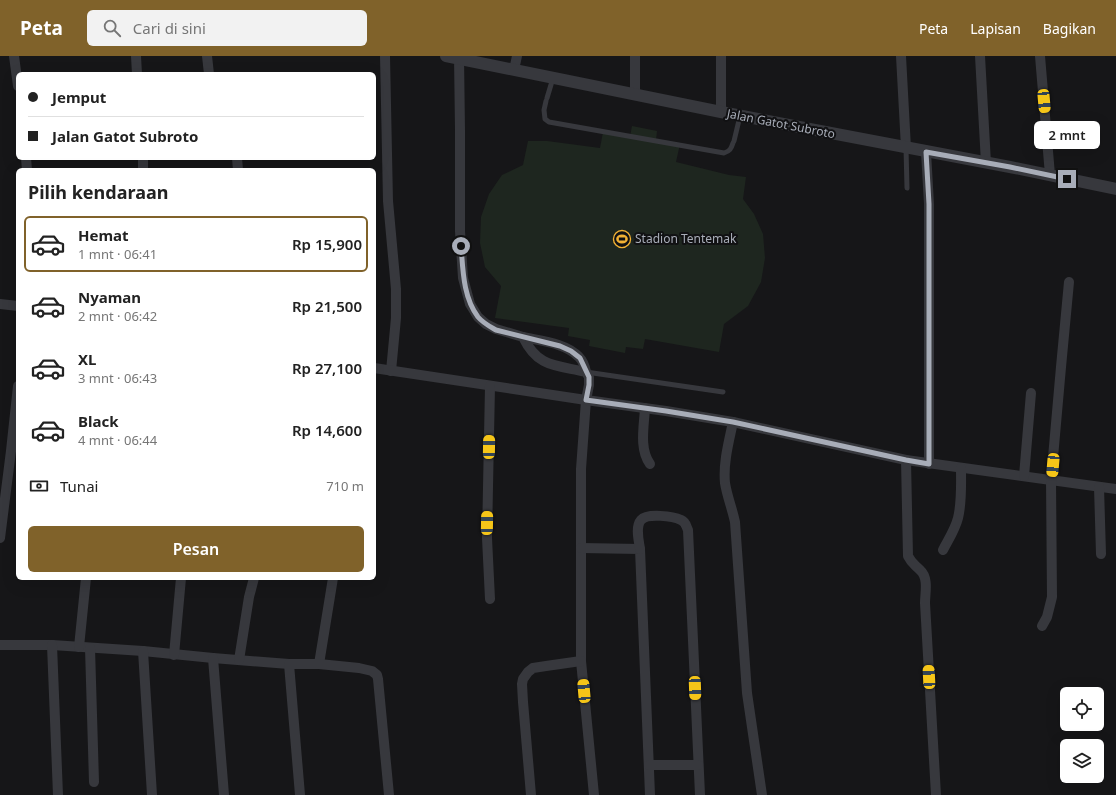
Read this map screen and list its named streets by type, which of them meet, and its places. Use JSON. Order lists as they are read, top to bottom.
{
  "streets": {
    "street": ["Jalan Gatot Subroto"]
  },
  "places": {
    "sports": ["Stadion Tentemak"]
  },
  "page": {
    "header": "Peta",
    "search": "Cari di sini",
    "nav": ["Peta", "Lapisan", "Bagikan"],
    "banner": ["Jemput", "Jalan Gatot Subroto"],
    "bubble": "2 mnt",
    "heading": "Pilih kendaraan",
    "list": [
      {
        "name": "Hemat",
        "note": "1 mnt · 06:41",
        "value": "Rp 15,900"
      },
      {
        "name": "Nyaman",
        "note": "2 mnt · 06:42",
        "value": "Rp 21,500"
      },
      {
        "name": "XL",
        "note": "3 mnt · 06:43",
        "value": "Rp 27,100"
      },
      {
        "name": "Black",
        "note": "4 mnt · 06:44",
        "value": "Rp 14,600"
      }
    ],
    "pay": ["Tunai", "710 m"],
    "buttons": "Pesan"
  }
}
